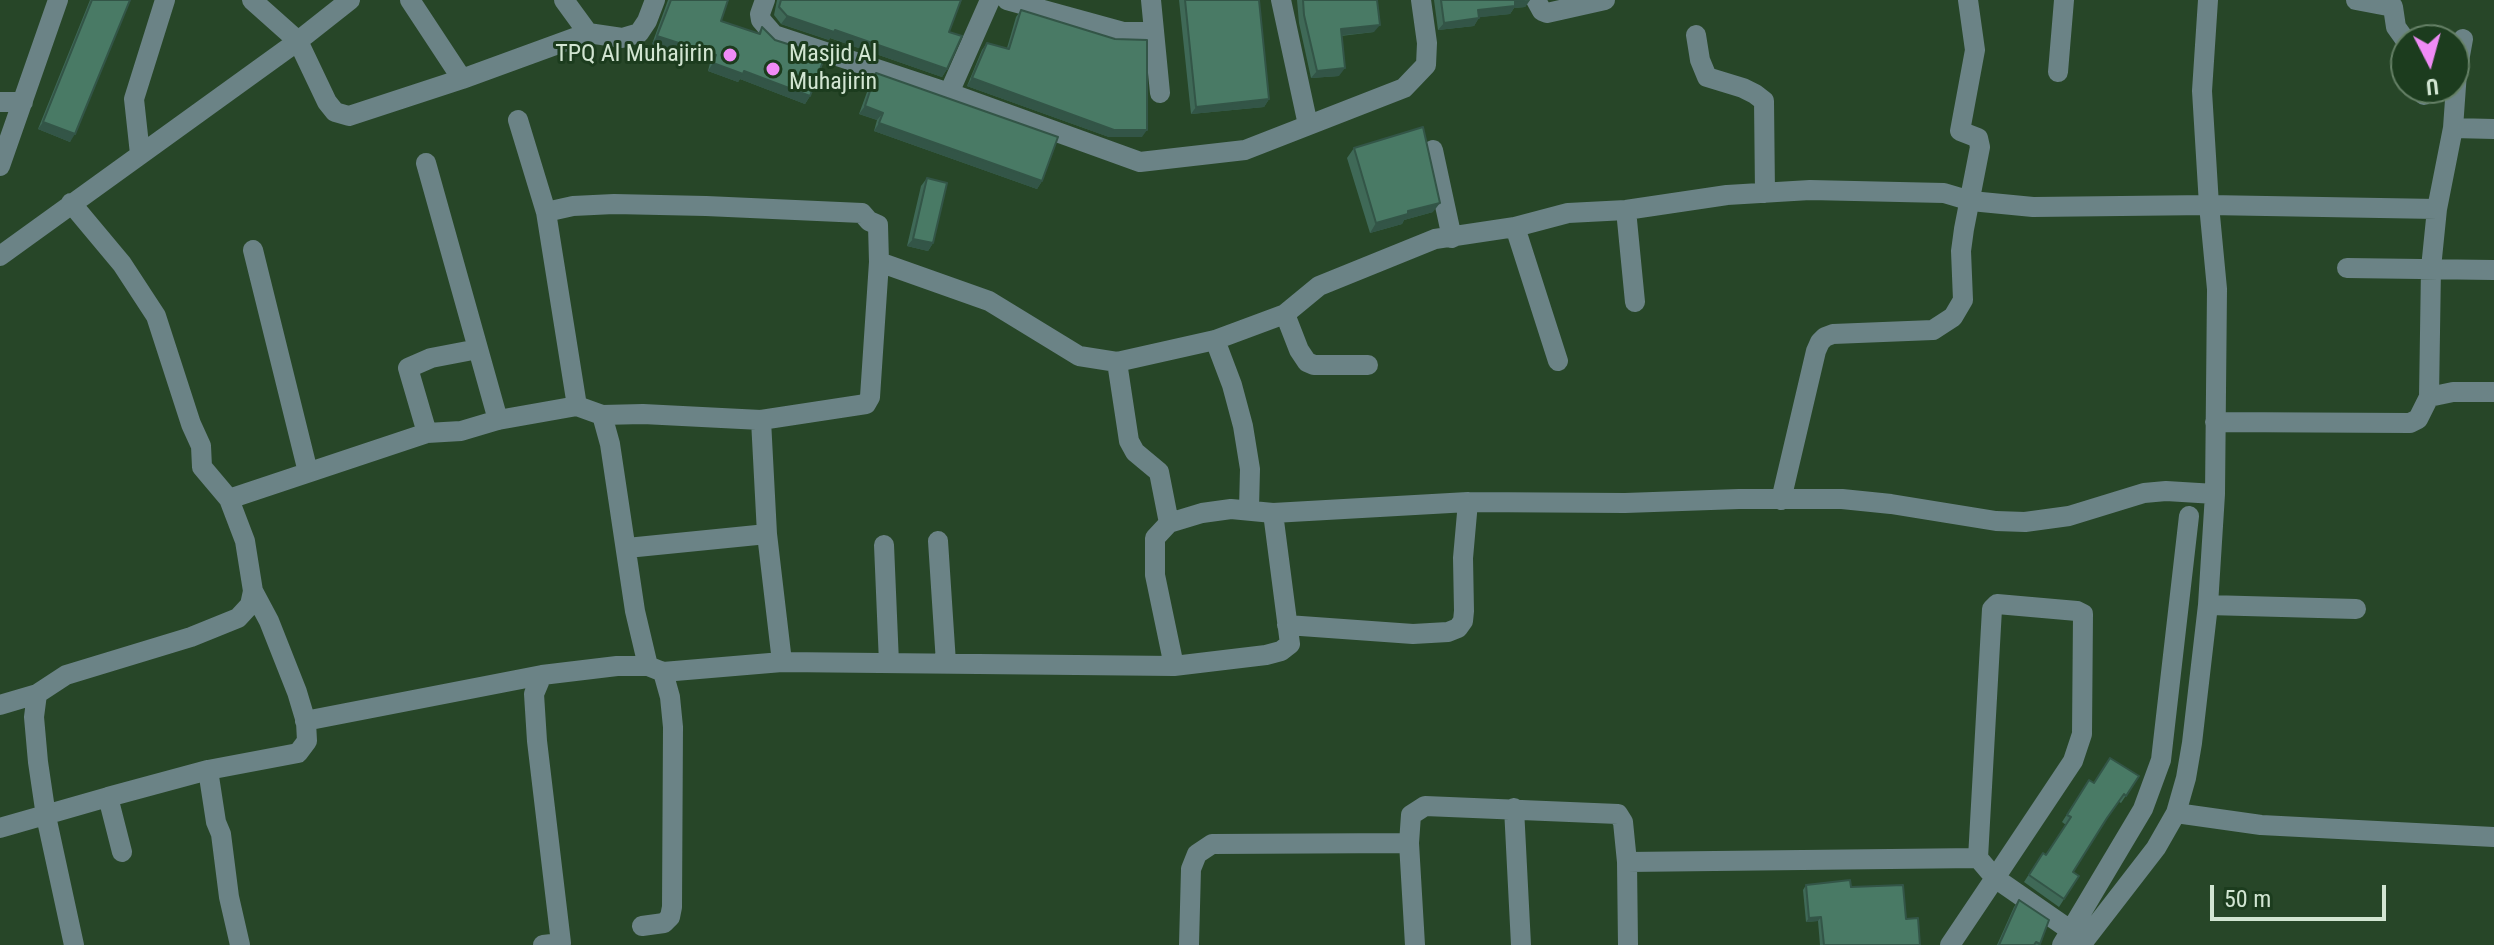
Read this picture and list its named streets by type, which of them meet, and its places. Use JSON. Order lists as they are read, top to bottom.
{
  "places": ["TPQ Al Muhajirin", "Masjid Al Muhajirin"],
  "scale_bar": "50 m",
  "north": "bottom"
}
